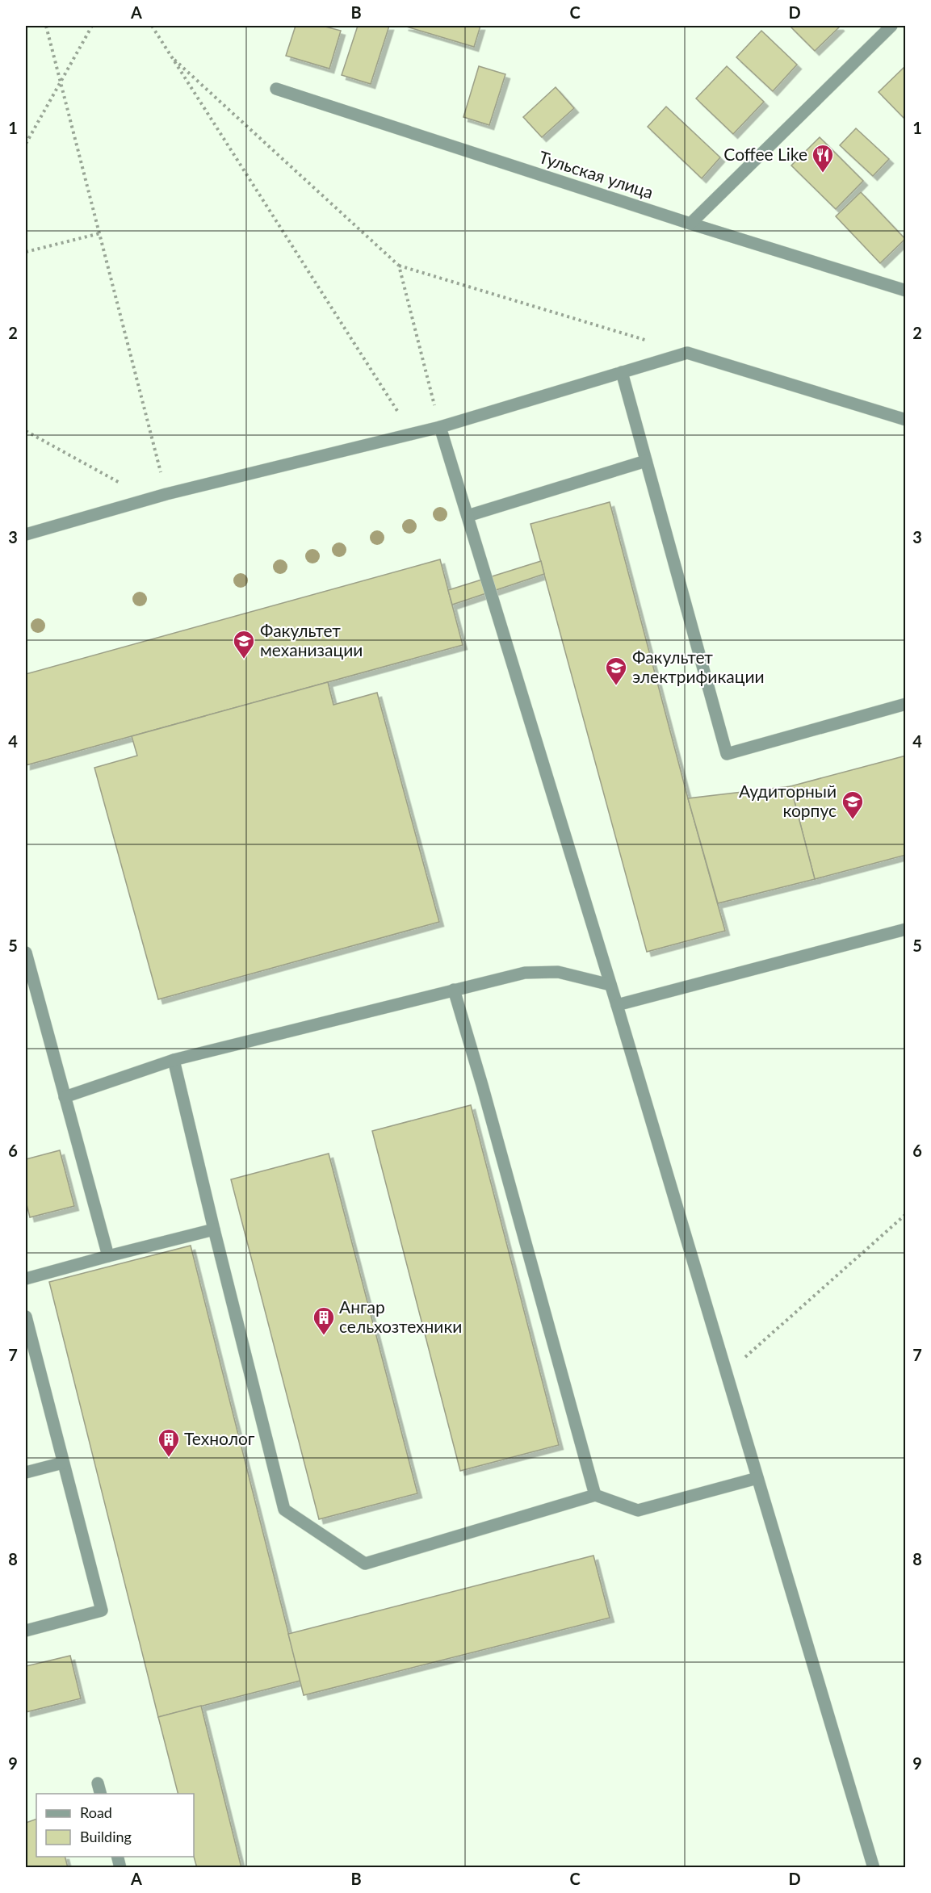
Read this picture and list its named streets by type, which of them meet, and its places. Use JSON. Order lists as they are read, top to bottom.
{
  "streets": {
    "street": ["Тульская улица"]
  },
  "places": {
    "restaurant": ["Coffee Like"],
    "school or university": ["Факультет механизации", "Факультет электрификации", "Аудиторный корпус"],
    "building": ["Ангар сельхозтехники", "Технолог"]
  },
  "legend": ["Road", "Building"],
  "grid": {
    "columns": [
      "A",
      "B",
      "C",
      "D"
    ],
    "rows": [
      "1",
      "2",
      "3",
      "4",
      "5",
      "6",
      "7",
      "8",
      "9"
    ]
  }
}
